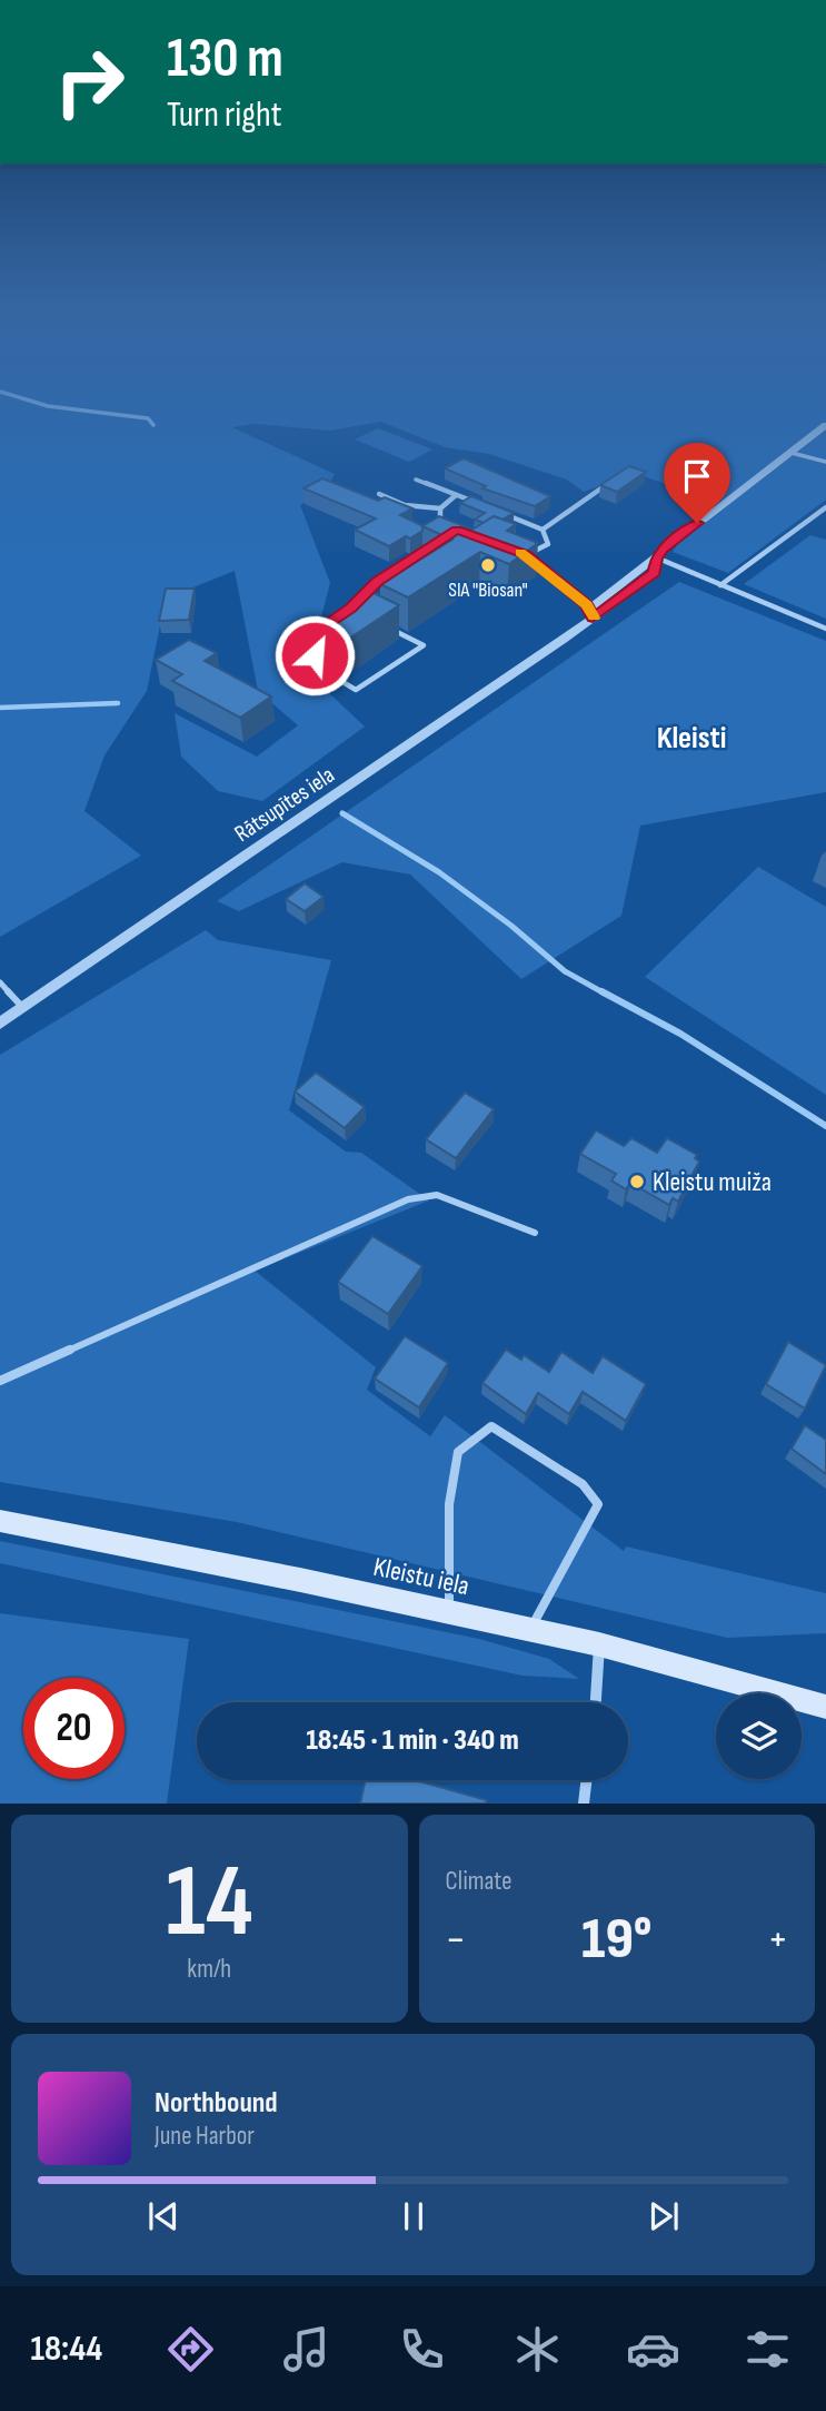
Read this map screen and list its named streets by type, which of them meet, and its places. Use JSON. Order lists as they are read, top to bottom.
{
  "streets": {
    "main road": ["Kleistu iela"],
    "street": ["Rātsupītes iela"]
  },
  "districts": ["Kleisti"],
  "places": ["SIA \"Biosan\"", "Kleistu muiža"],
  "page": {
    "turn": ["130 m", "Turn right"],
    "limit": "20",
    "trip": "18:45 · 1 min · 340 m",
    "tile": [
      ["14", "km/h"],
      "Climate"
    ],
    "heat": ["−", "19°", "+"],
    "song": ["Northbound", "June Harbor"],
    "tabs": "18:44"
  }
}
